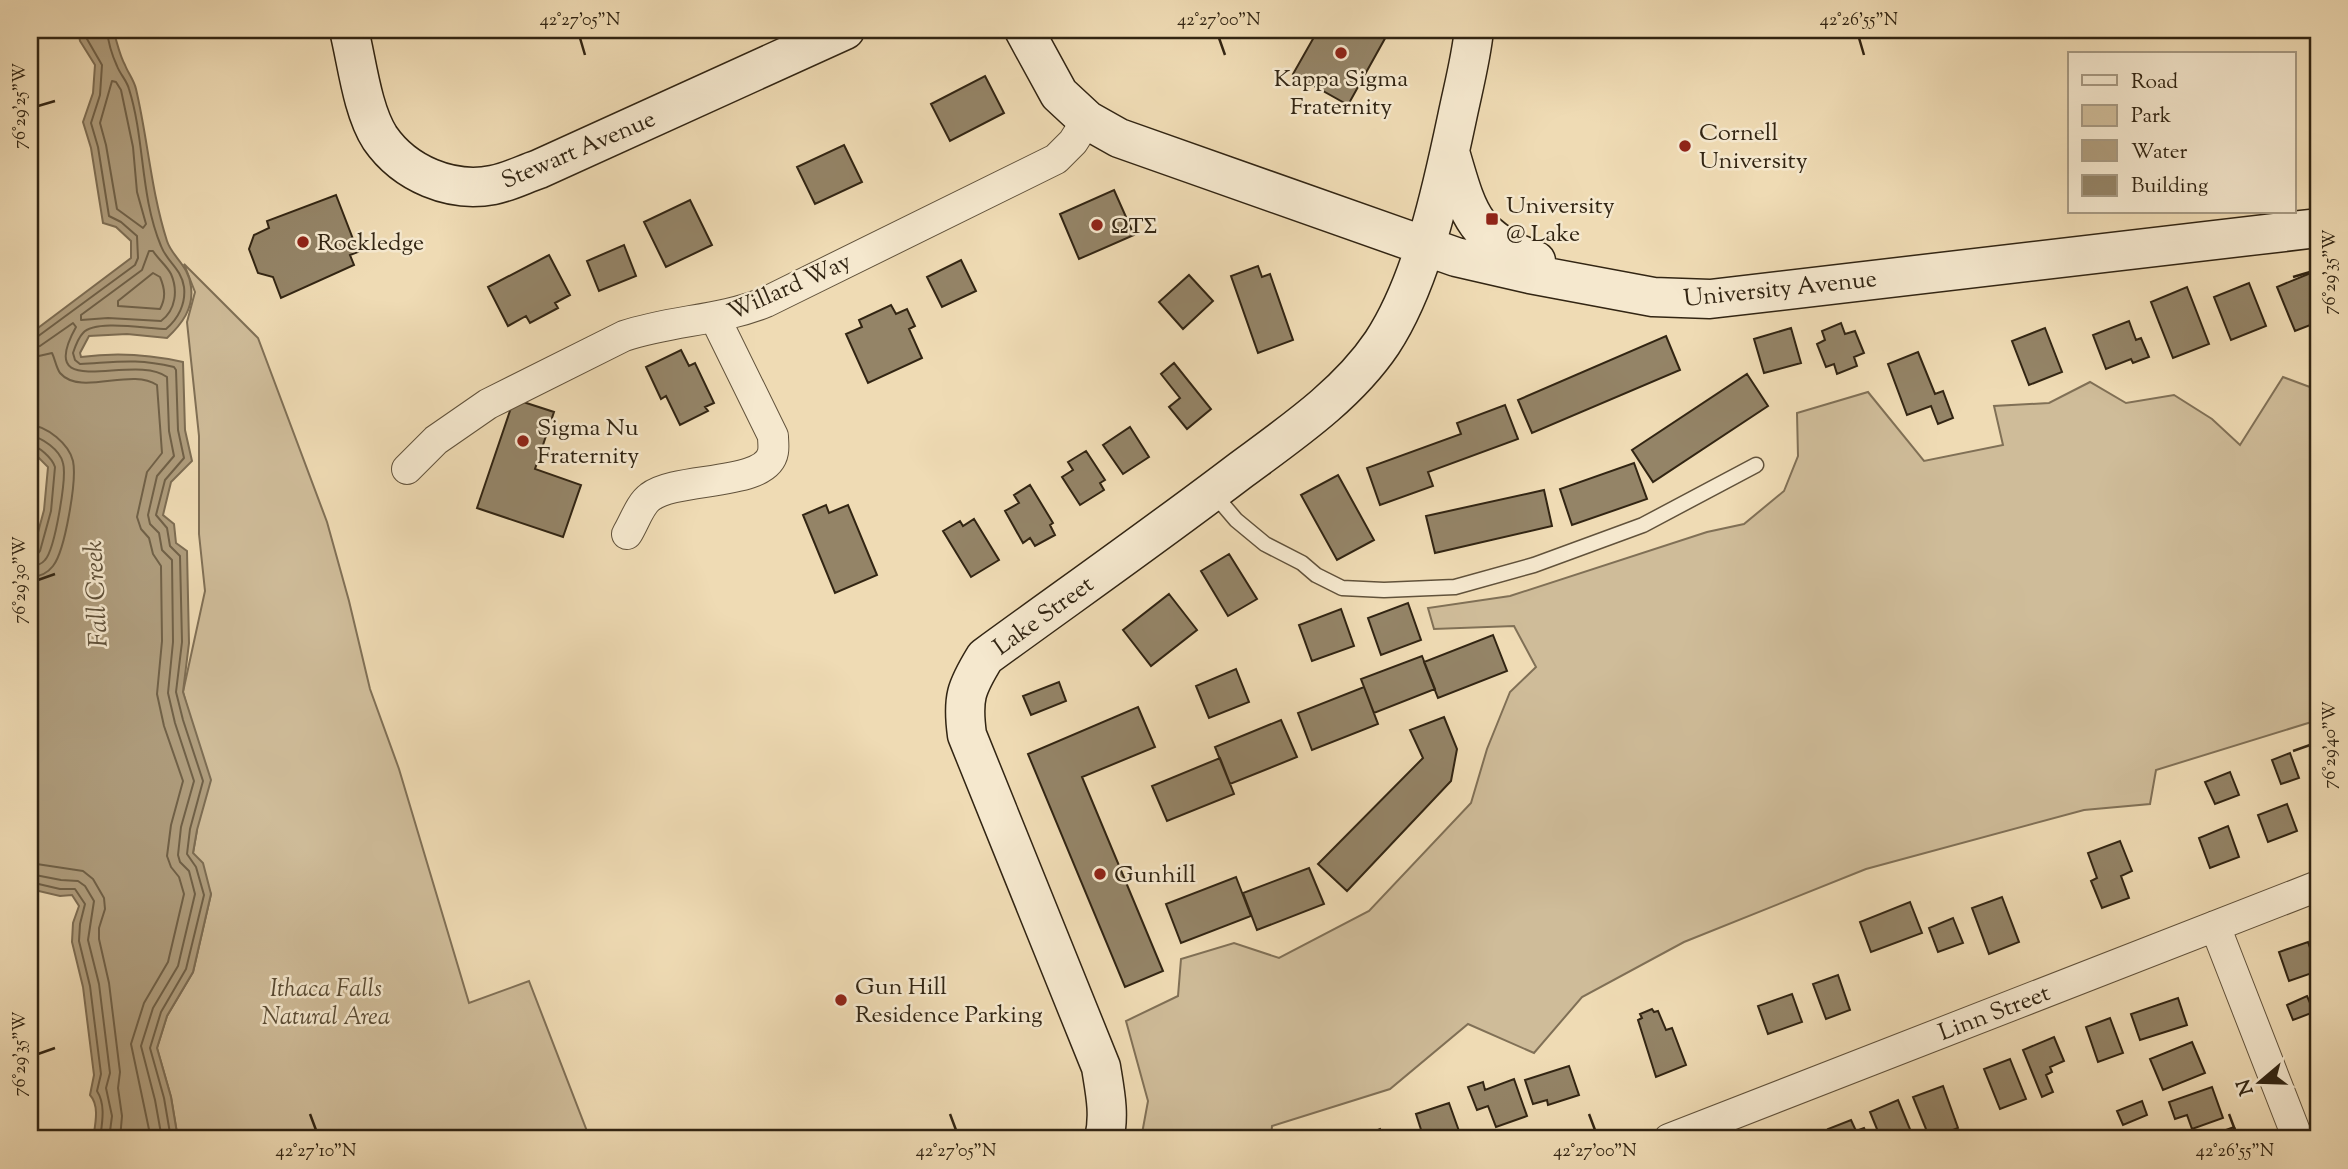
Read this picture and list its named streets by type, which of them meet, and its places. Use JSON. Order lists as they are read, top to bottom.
{
  "streets": {
    "street": [
      "Stewart Avenue",
      "Willard Way",
      "University Avenue",
      "Lake Street",
      "Linn Street"
    ]
  },
  "crossings": [
    ["University Avenue", "Lake Street"]
  ],
  "water": ["Fall Creek"],
  "parks": ["Ithaca Falls Natural Area"],
  "places": {
    "other": [
      "Kappa Sigma Fraternity",
      "Cornell University",
      "ΩΤΣ",
      "Rockledge",
      "Sigma Nu Fraternity",
      "Gunhill",
      "Gun Hill Residence Parking"
    ],
    "transit": ["University @ Lake"]
  },
  "legend": [
    "Road",
    "Park",
    "Water",
    "Building"
  ],
  "north": "left",
  "coordinates": [
    "42°27'05\"N",
    "42°27'00\"N",
    "42°26'55\"N",
    "76°29'25\"W",
    "76°29'35\"W",
    "76°29'30\"W",
    "76°29'40\"W",
    "42°27'10\"N"
  ]
}
